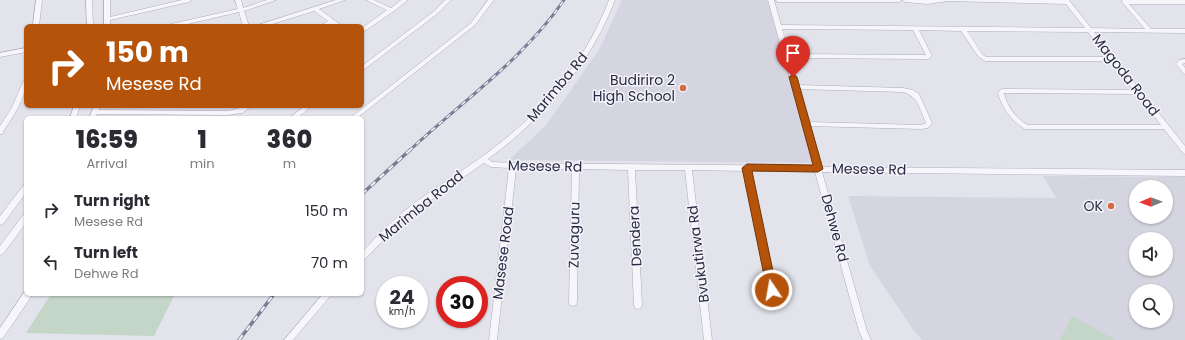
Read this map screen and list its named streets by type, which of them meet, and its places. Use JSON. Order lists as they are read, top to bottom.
{
  "streets": {
    "street": [
      "Magoda Road",
      "Marimba Rd",
      "Mesese Rd",
      "Marimba Road",
      "Dehwe Rd",
      "Zuvaguru",
      "Dendera",
      "Masese Road",
      "Bvukutirwa Rd"
    ]
  },
  "crossings": [
    ["Marimba Rd", "Mesese Rd"],
    ["Marimba Rd", "Marimba Road"],
    ["Mesese Rd", "Marimba Road"],
    ["Mesese Rd", "Dehwe Rd"],
    ["Mesese Rd", "Zuvaguru"],
    ["Mesese Rd", "Dendera"],
    ["Mesese Rd", "Masese Road"],
    ["Mesese Rd", "Bvukutirwa Rd"]
  ],
  "places": ["Budiriro 2 High School", "OK"],
  "north": "left",
  "page": {
    "turn": ["150 m", "Mesese Rd"],
    "eta": [
      "16:59",
      "Arrival",
      "1",
      "min",
      "360",
      "m"
    ],
    "list": [
      {
        "name": "Turn right",
        "note": "Mesese Rd",
        "value": "150 m"
      },
      {
        "name": "Turn left",
        "note": "Dehwe Rd",
        "value": "70 m"
      }
    ],
    "speed": "24 km/h",
    "limit": "30"
  }
}
